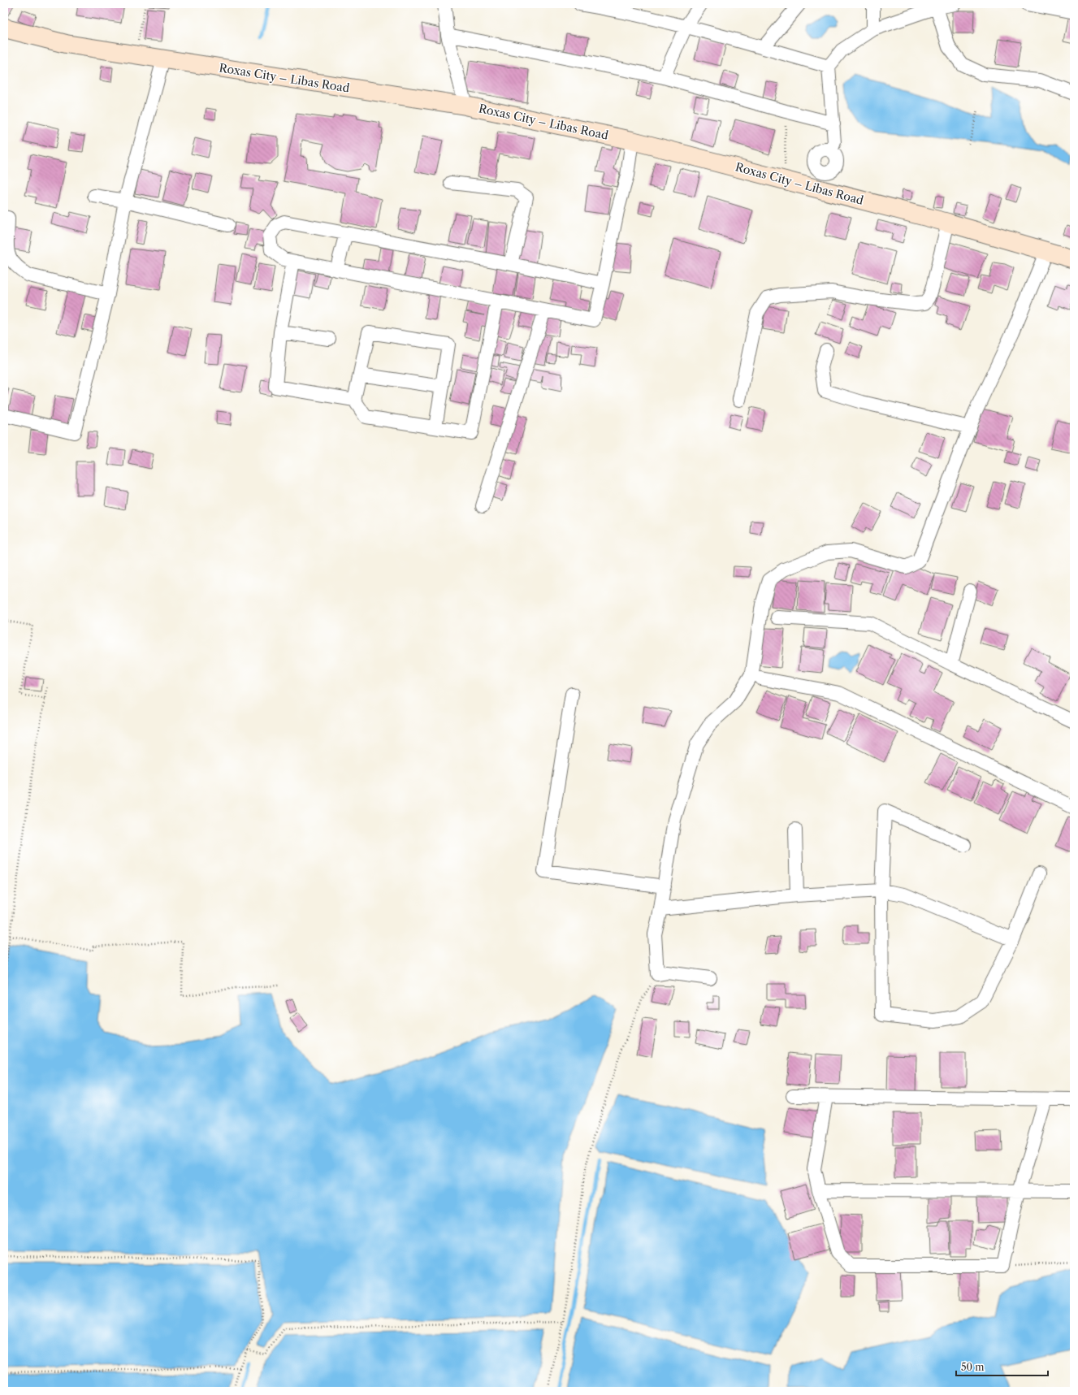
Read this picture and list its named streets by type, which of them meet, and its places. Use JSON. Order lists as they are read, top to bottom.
{
  "streets": {
    "main road": ["Roxas City – Libas Road"]
  },
  "scale_bar": "50 m"
}
